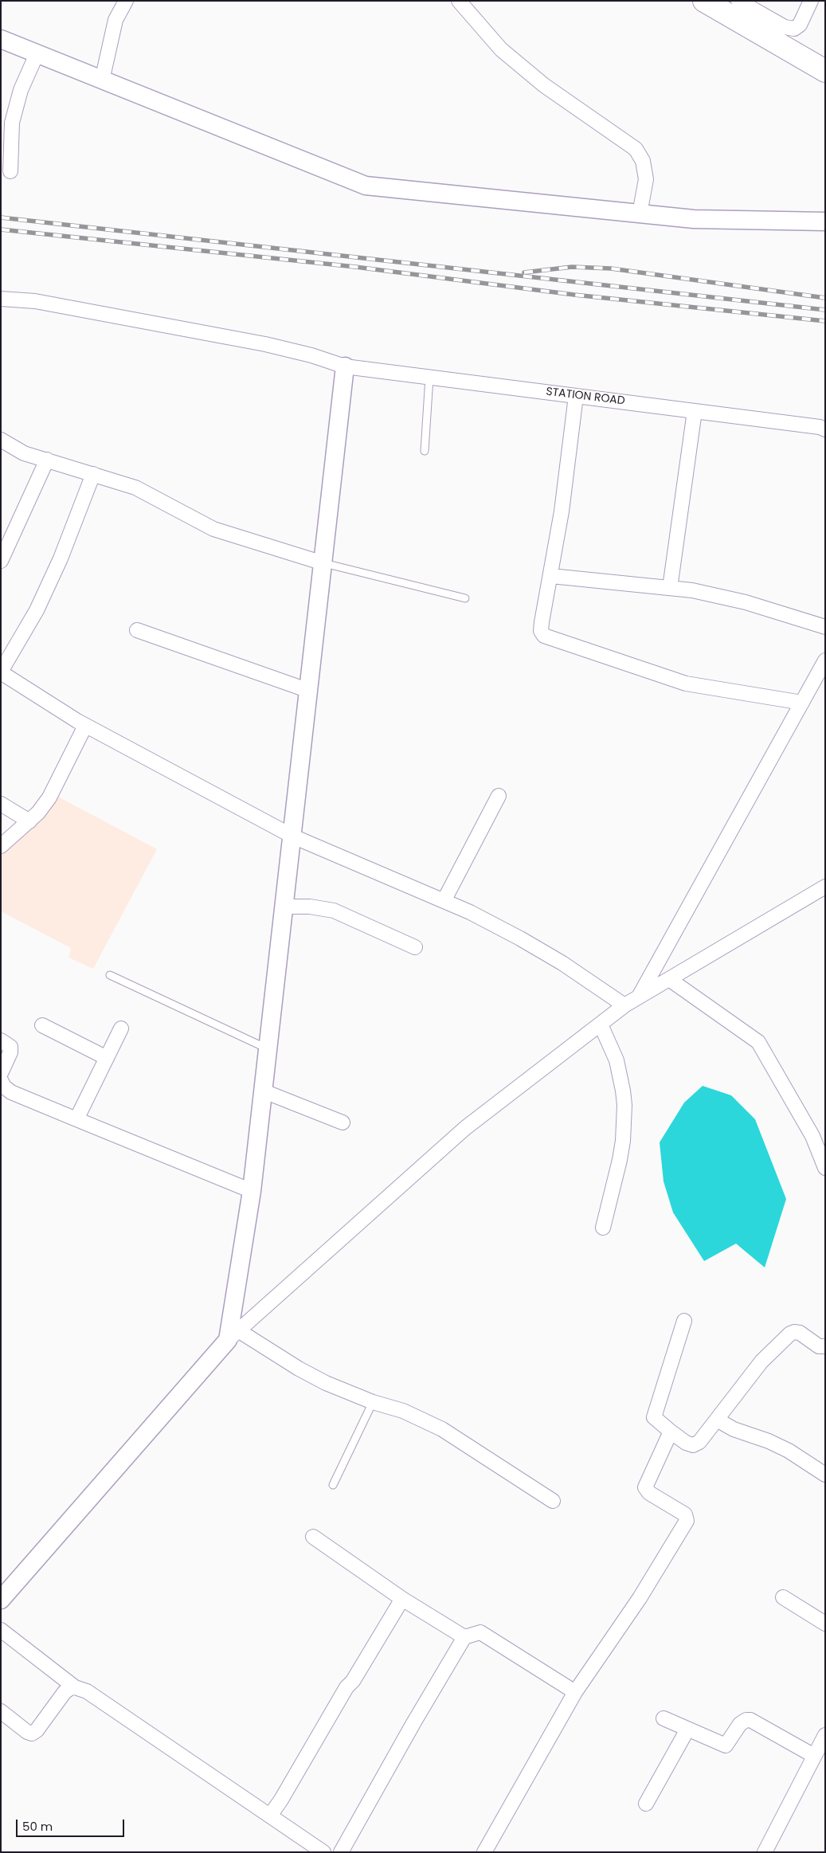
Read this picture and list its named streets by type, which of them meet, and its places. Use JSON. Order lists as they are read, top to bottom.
{
  "streets": {
    "street": ["STATION ROAD"]
  },
  "scale_bar": "50 m"
}
